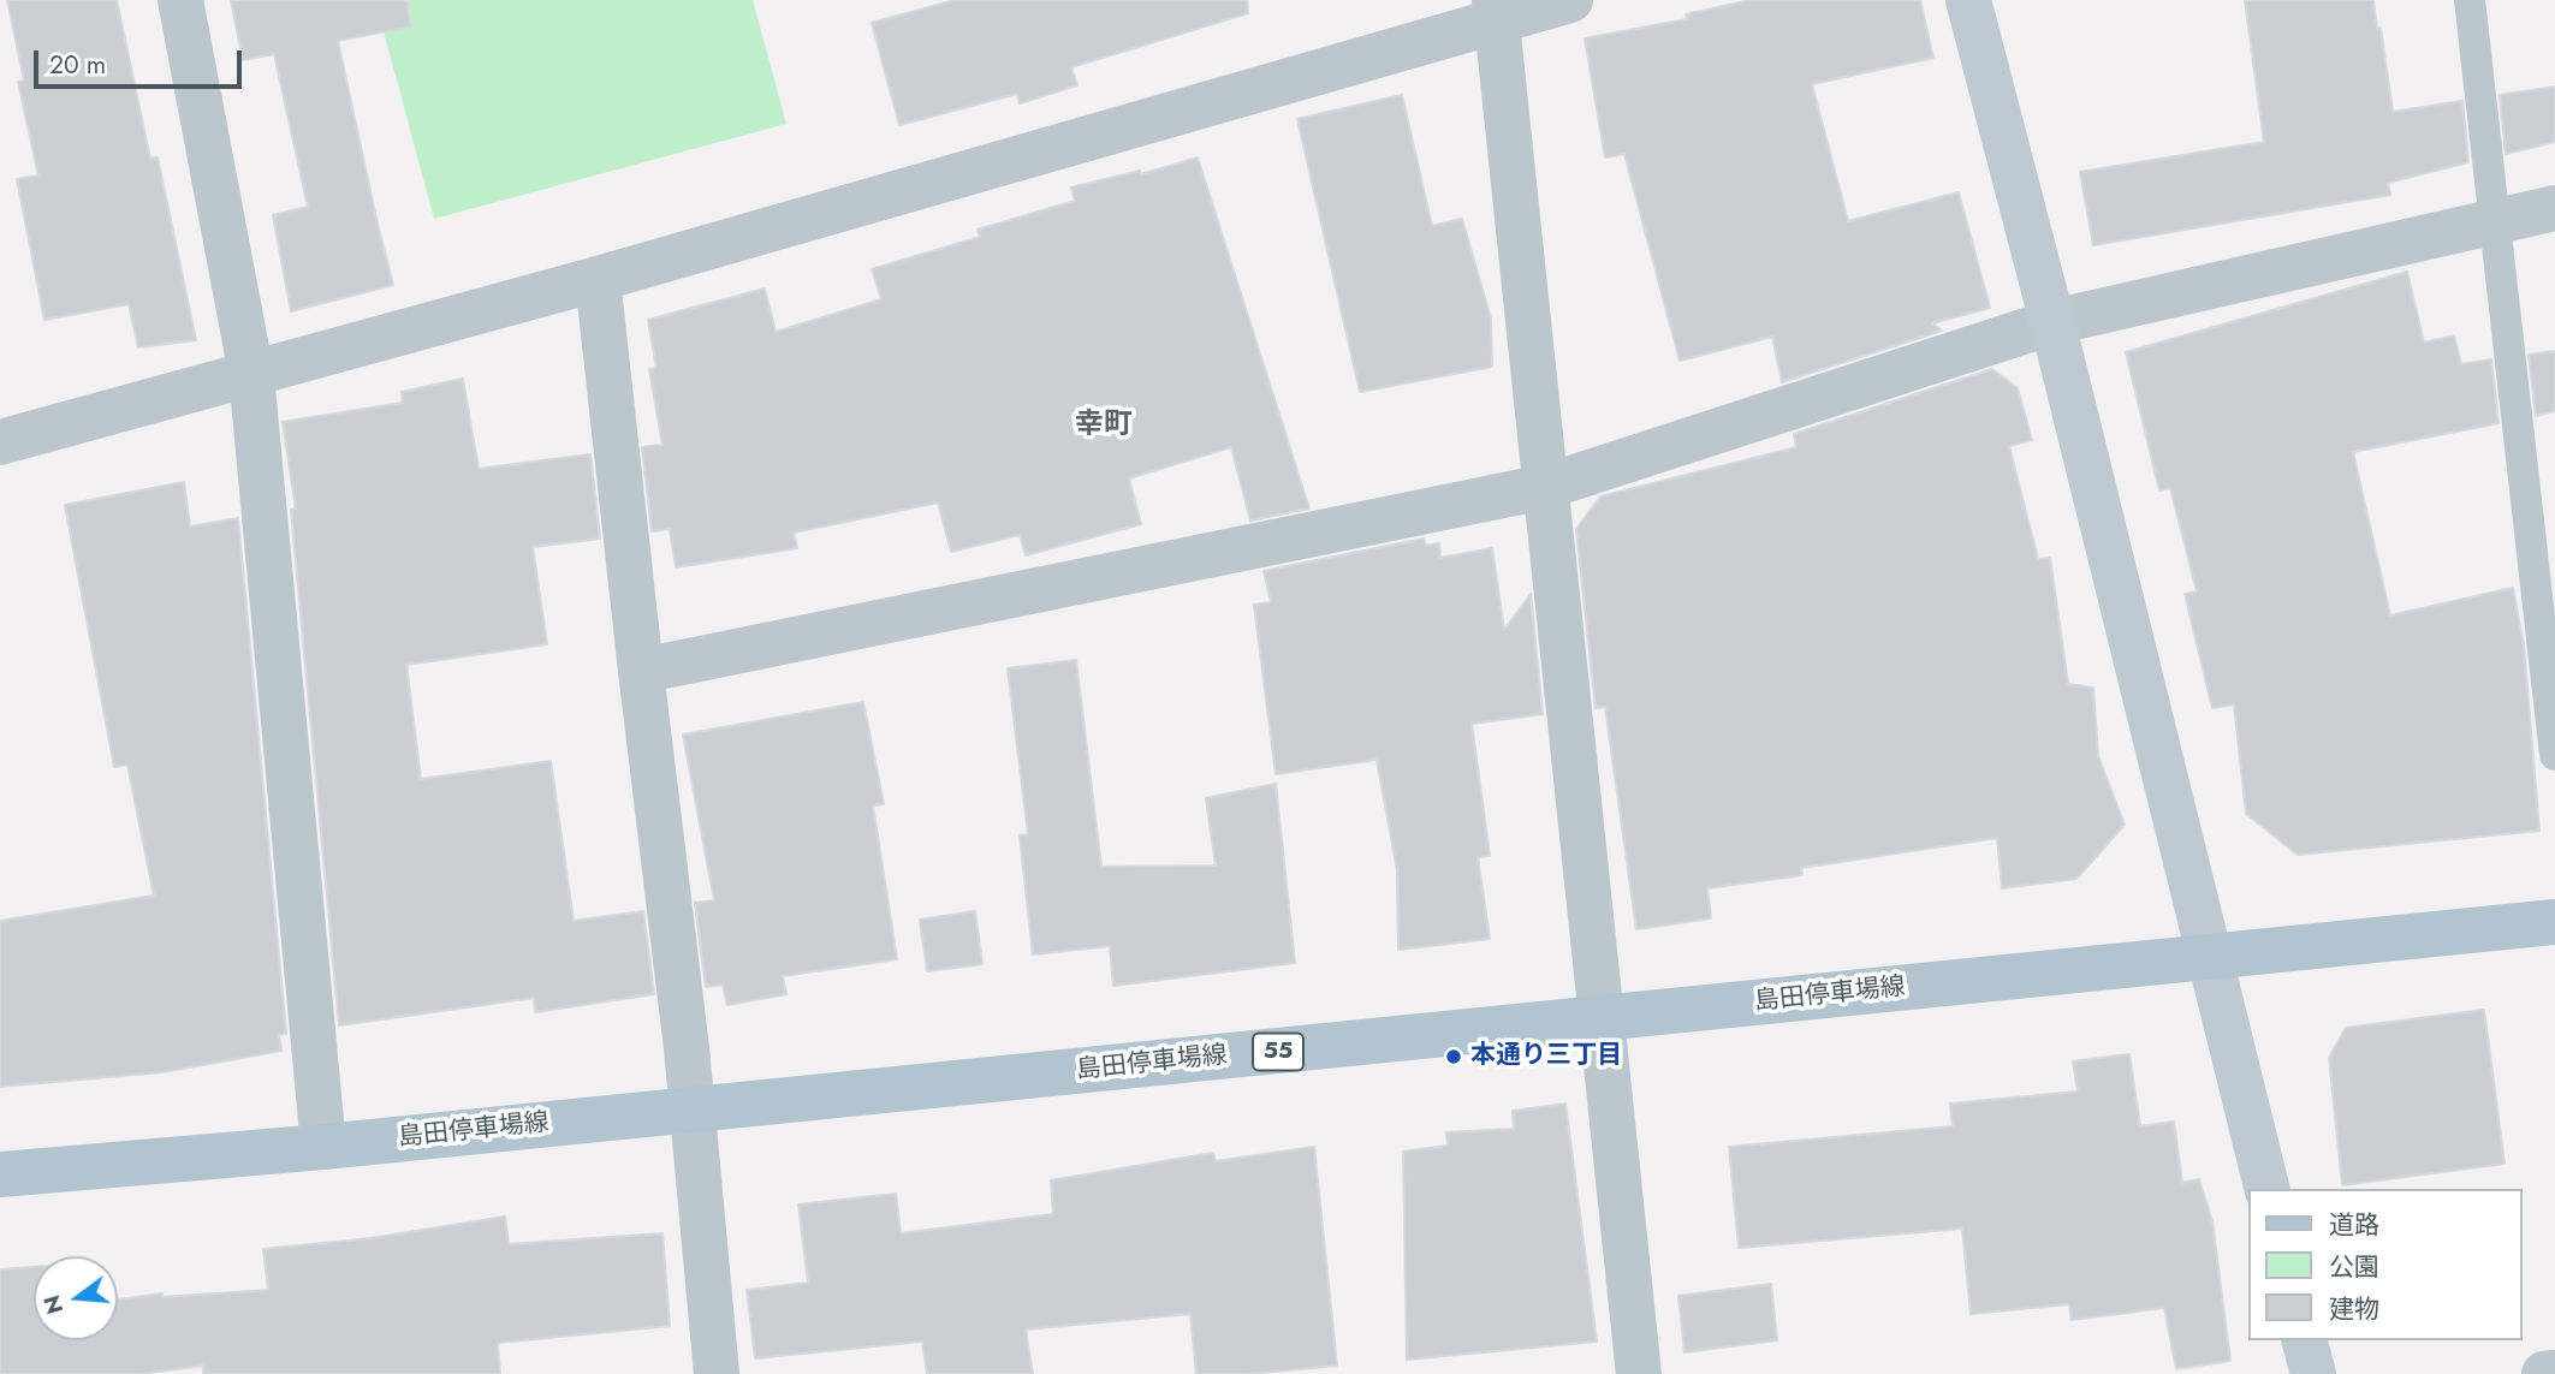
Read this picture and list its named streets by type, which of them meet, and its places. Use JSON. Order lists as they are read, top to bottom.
{
  "streets": {
    "main road": ["島田停車場線", "55"]
  },
  "districts": ["幸町"],
  "places": ["本通り三丁目"],
  "legend": ["道路", "公園", "建物"],
  "scale_bar": "20 m",
  "north": "left"
}
